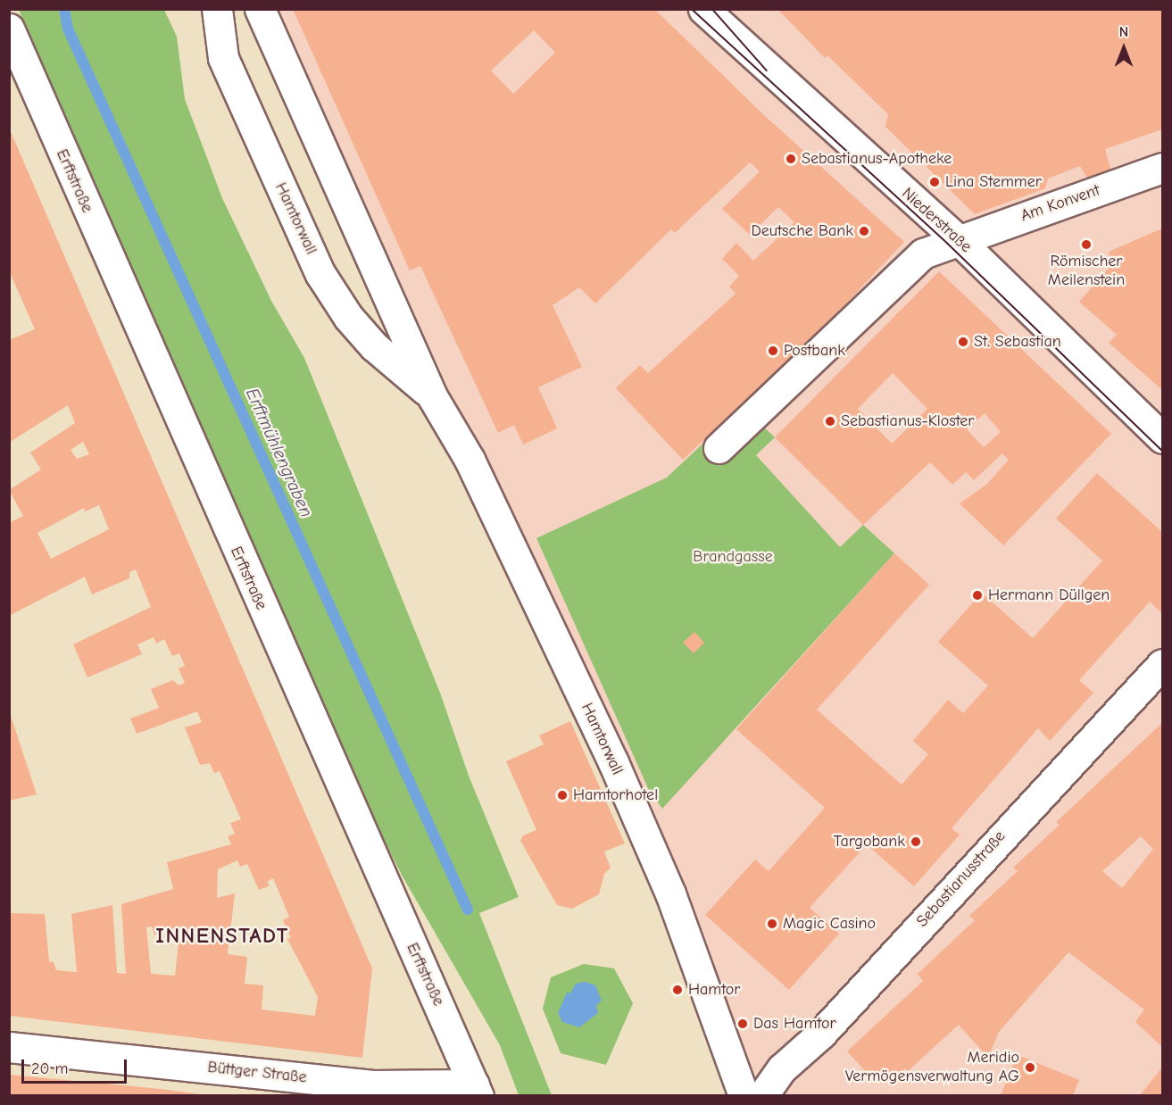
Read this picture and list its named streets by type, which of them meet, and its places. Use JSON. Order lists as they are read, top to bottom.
{
  "streets": {
    "street": [
      "Erftstraße",
      "Am Konvent",
      "Hamtorwall",
      "Niederstraße",
      "Sebastianusstraße",
      "Büttger Straße"
    ]
  },
  "crossings": [
    ["Erftstraße", "Büttger Straße"],
    ["Am Konvent", "Niederstraße"]
  ],
  "districts": ["INNENSTADT"],
  "water": ["Erftmühlengraben"],
  "parks": ["Brandgasse"],
  "places": [
    "Sebastianus-Apotheke",
    "Lina Stemmer",
    "Deutsche Bank",
    "Römischer Meilenstein",
    "St. Sebastian",
    "Postbank",
    "Sebastianus-Kloster",
    "Hermann Düllgen",
    "Hamtorhotel",
    "Targobank",
    "Magic Casino",
    "Hamtor",
    "Das Hamtor",
    "Meridio Vermögensverwaltung AG"
  ],
  "scale_bar": "20 m",
  "north": "top"
}
